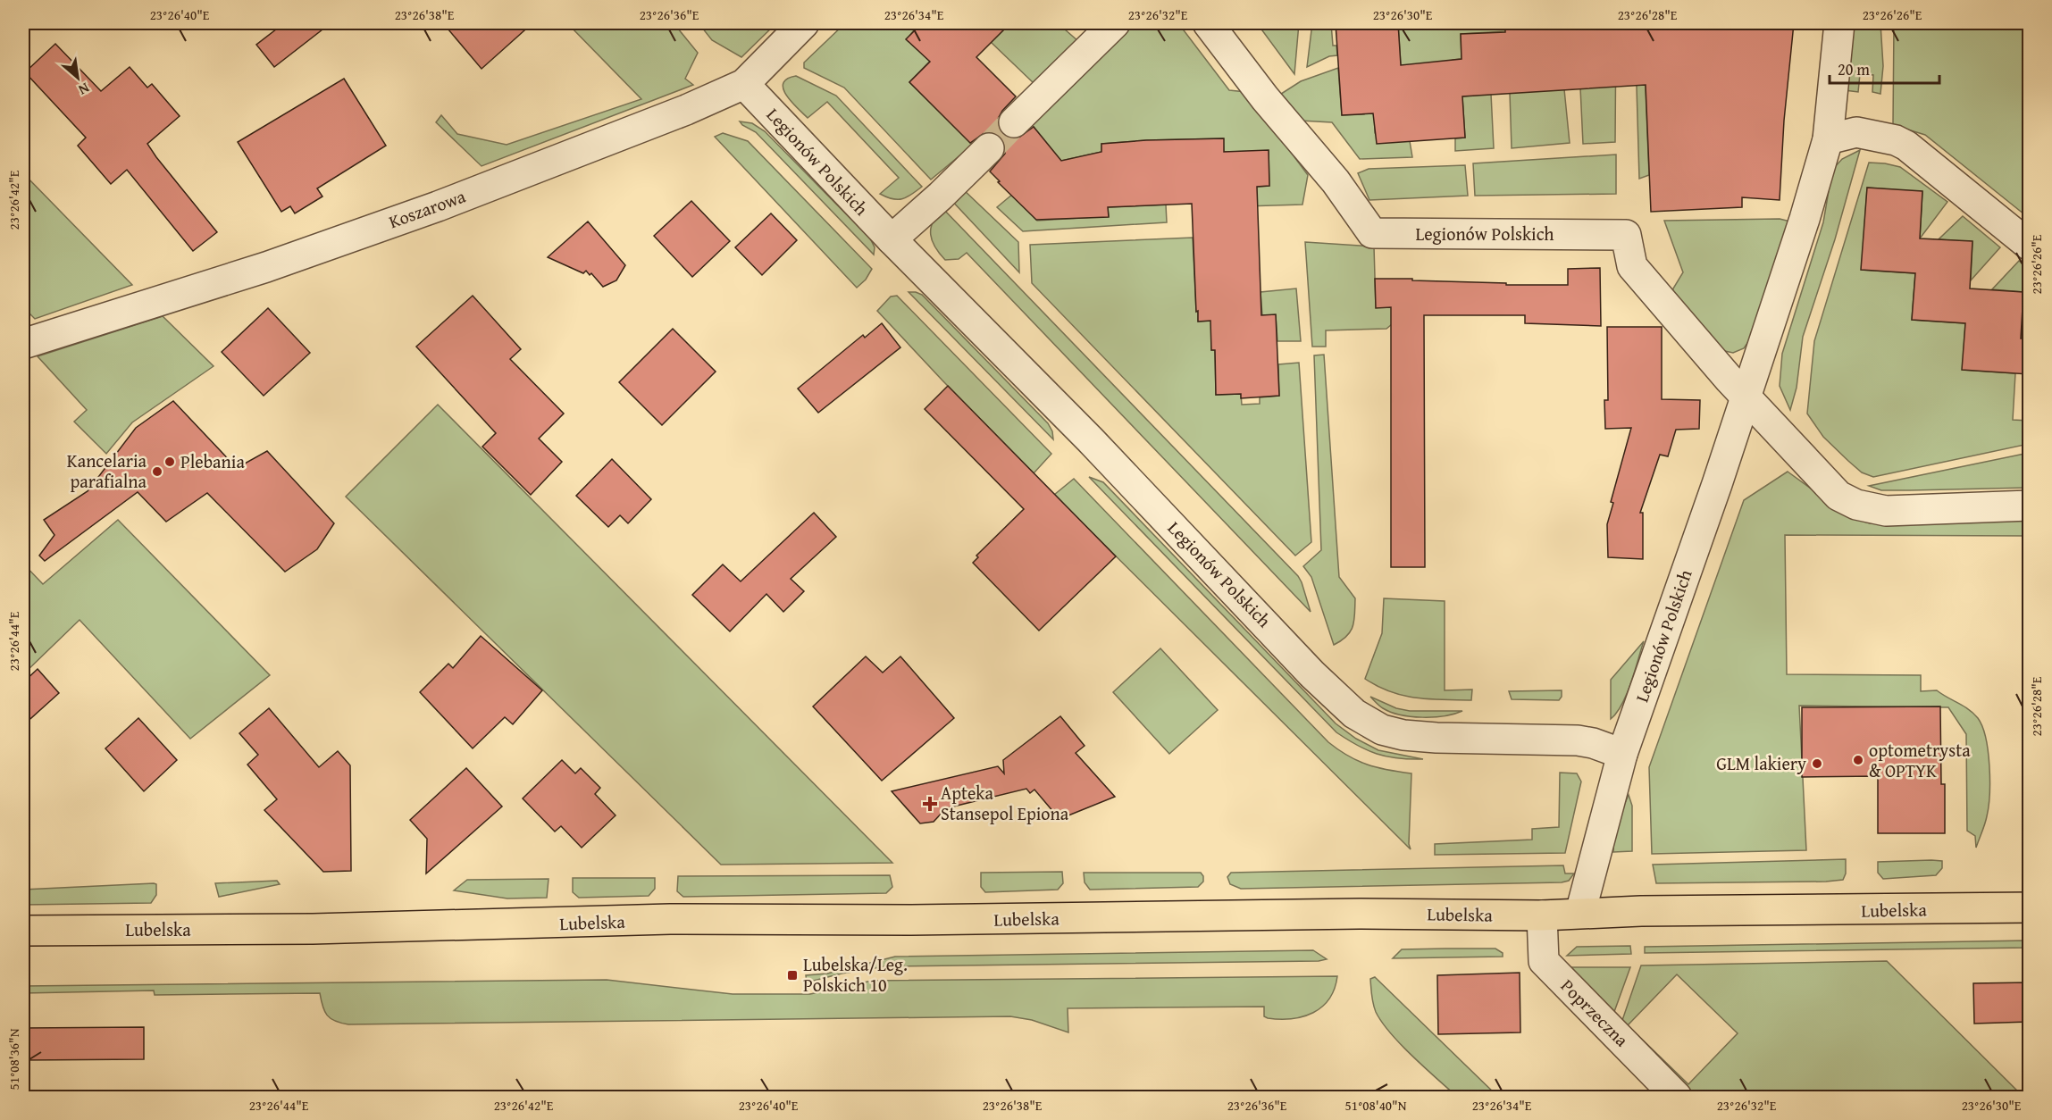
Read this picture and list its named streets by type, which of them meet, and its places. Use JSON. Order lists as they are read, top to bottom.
{
  "streets": {
    "main road": ["Lubelska"],
    "street": ["Legionów Polskich", "Koszarowa", "Poprzeczna"]
  },
  "crossings": [
    ["Legionów Polskich", "Koszarowa"],
    ["Legionów Polskich", "Lubelska"],
    ["Lubelska", "Poprzeczna"]
  ],
  "places": {
    "other": [
      "Plebania",
      "Kancelaria parafialna",
      "optometrysta & OPTYK",
      "GLM lakiery"
    ],
    "health": ["Apteka Stansepol Epiona"],
    "transit": ["Lubelska/Leg. Polskich 10"]
  },
  "scale_bar": "20 m",
  "north": "bottom right",
  "coordinates": [
    "23°26'40\"E",
    "23°26'38\"E",
    "23°26'36\"E",
    "23°26'34\"E",
    "23°26'32\"E",
    "23°26'30\"E",
    "23°26'28\"E",
    "23°26'26\"E",
    "23°26'42\"E",
    "23°26'44\"E",
    "51°08'36\"N",
    "51°08'40\"N"
  ]
}
